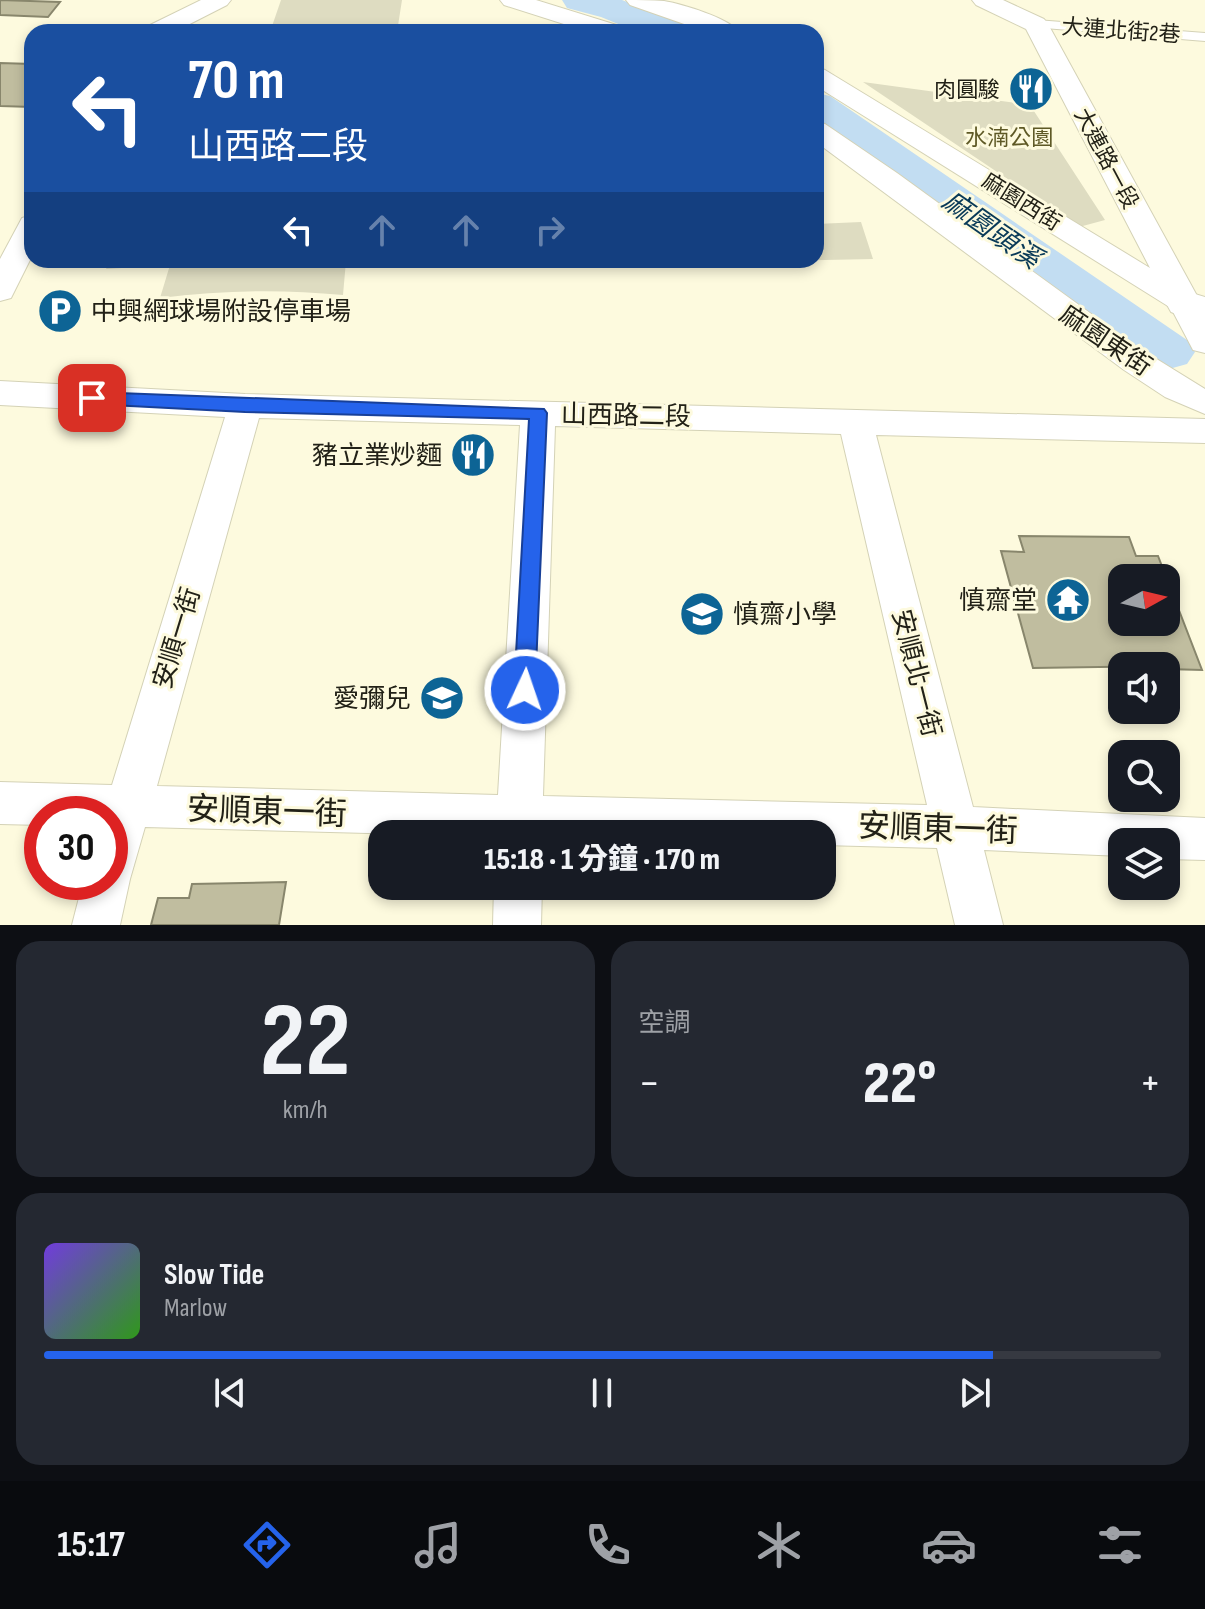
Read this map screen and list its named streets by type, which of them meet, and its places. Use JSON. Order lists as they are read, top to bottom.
{
  "streets": {
    "street": [
      "大連路一段",
      "麻園西街",
      "麻園東街",
      "山西路二段",
      "安順一街",
      "安順北一街",
      "安順東一街"
    ],
    "lane": ["大連北街2巷"]
  },
  "crossings": [
    ["大連北街2巷", "大連路一段"],
    ["大連路一段", "麻園西街"],
    ["山西路二段", "安順一街"],
    ["山西路二段", "安順北一街"],
    ["安順北一街", "安順東一街"]
  ],
  "water": ["麻園頭溪"],
  "parks": ["水湳公園"],
  "places": {
    "restaurant": ["肉圓駿", "豬立業炒麵"],
    "parking": ["中興網球場附設停車場"],
    "temple": ["慎齋堂"],
    "school or university": ["慎齋小學", "愛彌兒"]
  },
  "north": "right",
  "page": {
    "turn": ["70 m", "山西路二段"],
    "limit": "30",
    "trip": "15:18 · 1 分鐘 · 170 m",
    "tile": [
      ["22", "km/h"],
      "空調"
    ],
    "heat": ["−", "22°", "+"],
    "song": ["Slow Tide", "Marlow"],
    "tabs": "15:17"
  }
}
